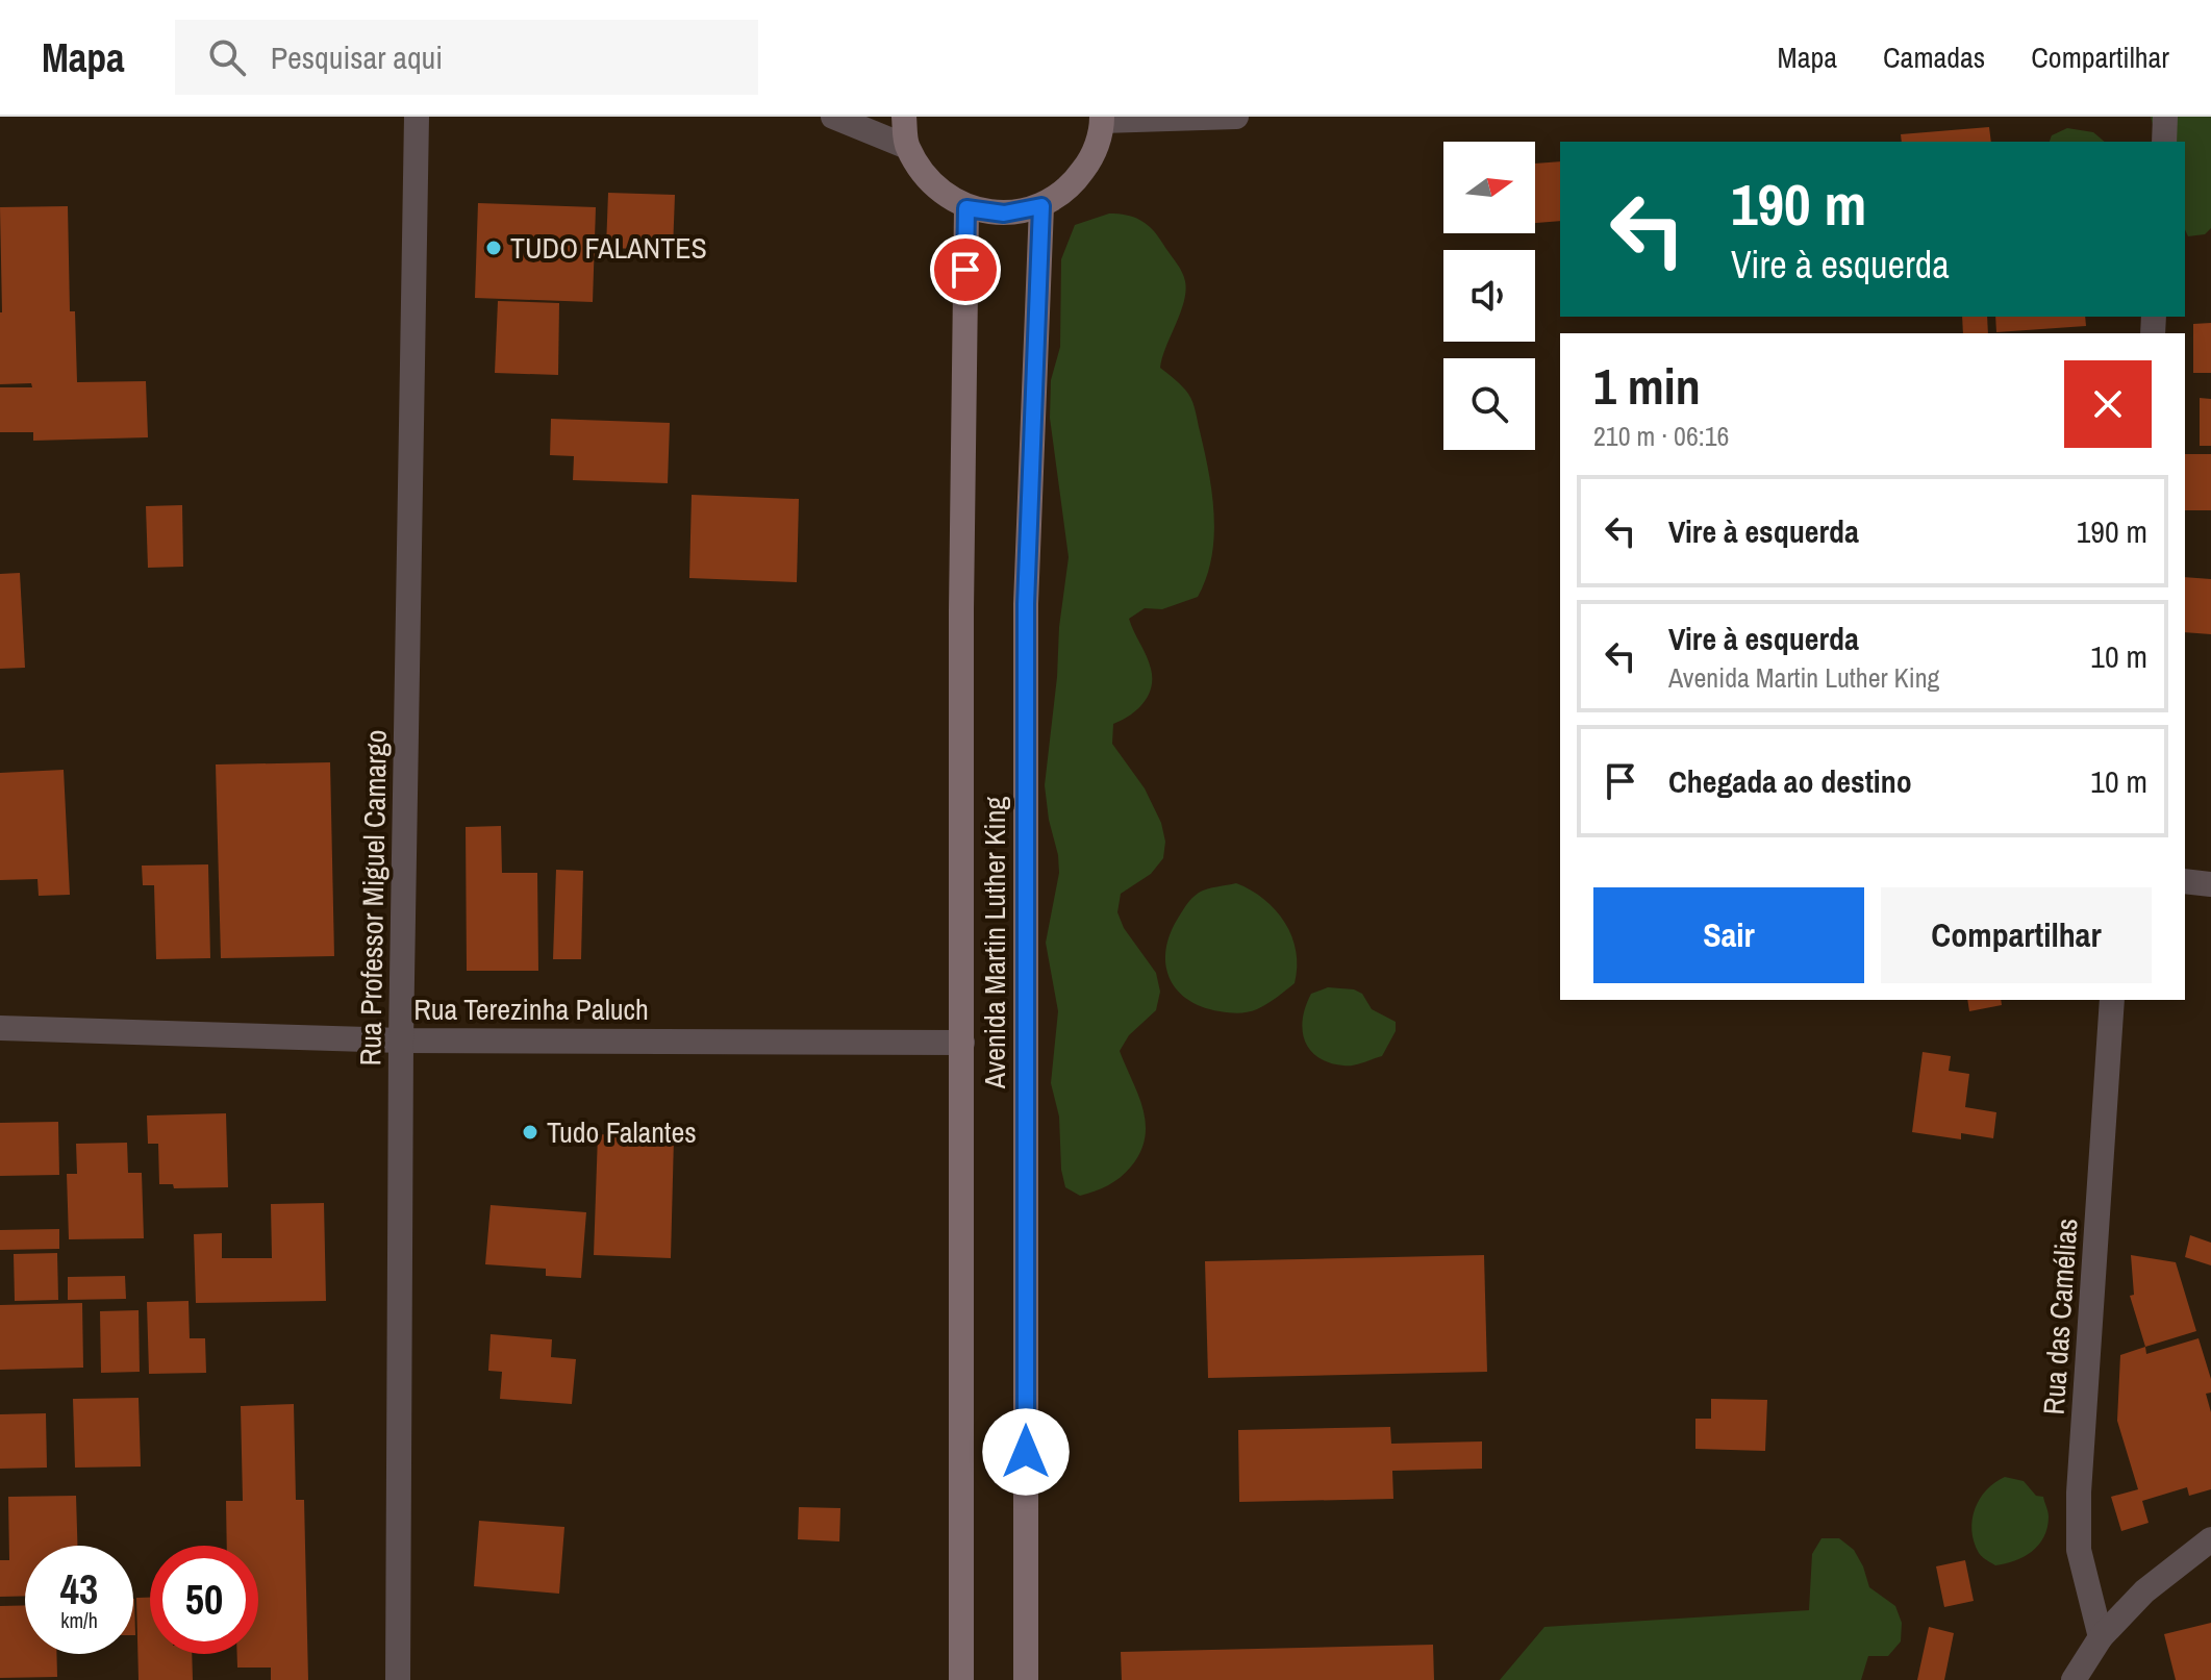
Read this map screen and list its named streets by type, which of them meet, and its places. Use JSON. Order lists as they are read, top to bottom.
{
  "streets": {
    "main road": ["Avenida Martin Luther King"],
    "street": ["Rua Professor Miguel Camargo", "Rua Terezinha Paluch", "Rua das Camélias"]
  },
  "crossings": [
    ["Rua Professor Miguel Camargo", "Rua Terezinha Paluch"],
    ["Avenida Martin Luther King", "Rua Terezinha Paluch"]
  ],
  "places": ["TUDO FALANTES", "Tudo Falantes"],
  "north": "right",
  "page": {
    "header": "Mapa",
    "search": "Pesquisar aqui",
    "nav": ["Mapa", "Camadas", "Compartilhar"],
    "turn": ["190 m", "Vire à esquerda"],
    "heading": ["1 min", "210 m · 06:16"],
    "list": [
      {
        "name": "Vire à esquerda",
        "value": "190 m"
      },
      {
        "name": "Vire à esquerda",
        "note": "Avenida Martin Luther King",
        "value": "10 m"
      },
      {
        "name": "Chegada ao destino",
        "value": "10 m"
      }
    ],
    "buttons": ["Sair", "Compartilhar"],
    "speed": "43 km/h",
    "limit": "50"
  }
}
